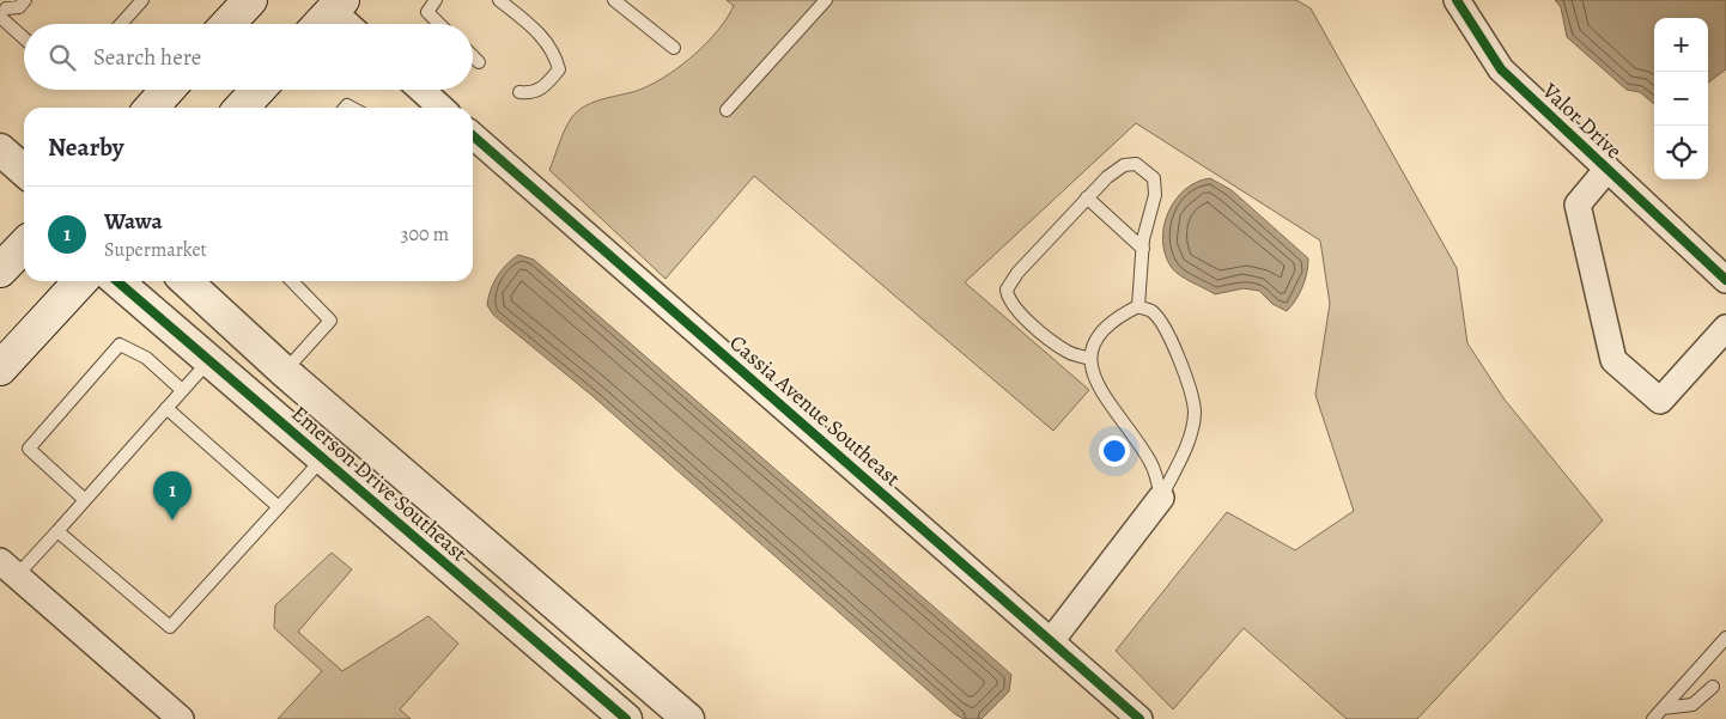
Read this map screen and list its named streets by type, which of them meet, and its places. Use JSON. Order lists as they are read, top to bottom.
{
  "streets": {
    "street": ["Valor Drive", "Cassia Avenue Southeast", "Emerson Drive Southeast"]
  },
  "page": {
    "map_buttons": ["+", "−"],
    "search": "Search here",
    "heading": "Nearby",
    "list": [
      {
        "mark": "1",
        "name": "Wawa",
        "note": "Supermarket",
        "value": "300 m"
      }
    ],
    "pins": "1"
  }
}
